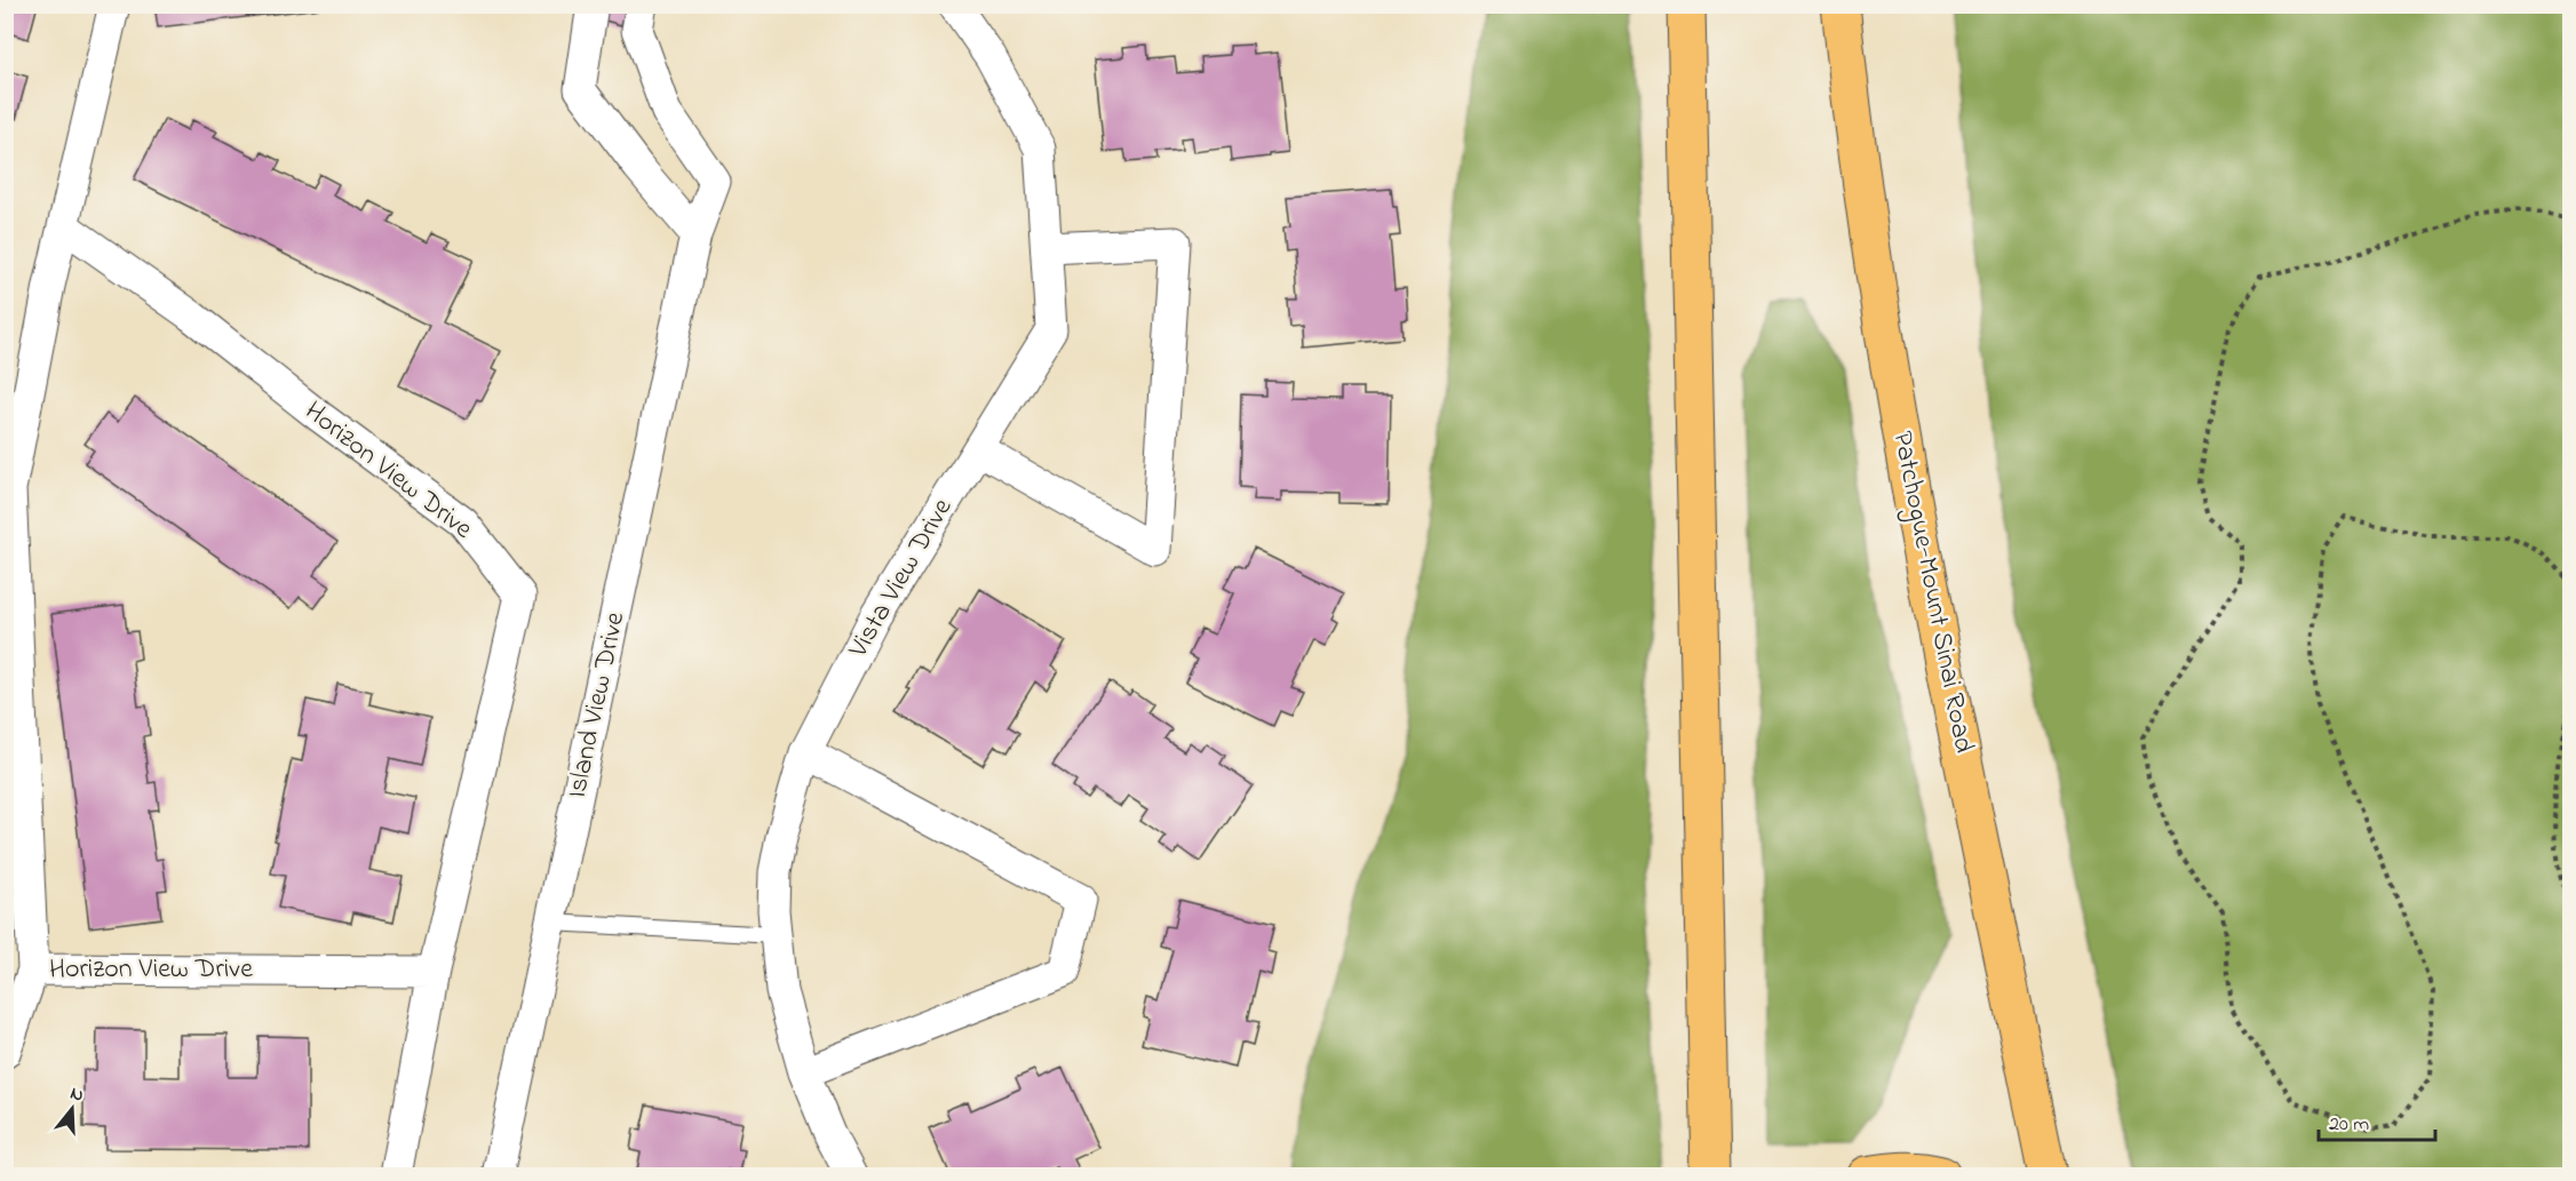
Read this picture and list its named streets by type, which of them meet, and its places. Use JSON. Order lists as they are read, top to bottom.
{
  "streets": {
    "highway": ["Patchogue-Mount Sinai Road"],
    "street": ["Horizon View Drive", "Vista View Drive", "Island View Drive"]
  },
  "scale_bar": "20 m",
  "north": "top"
}
